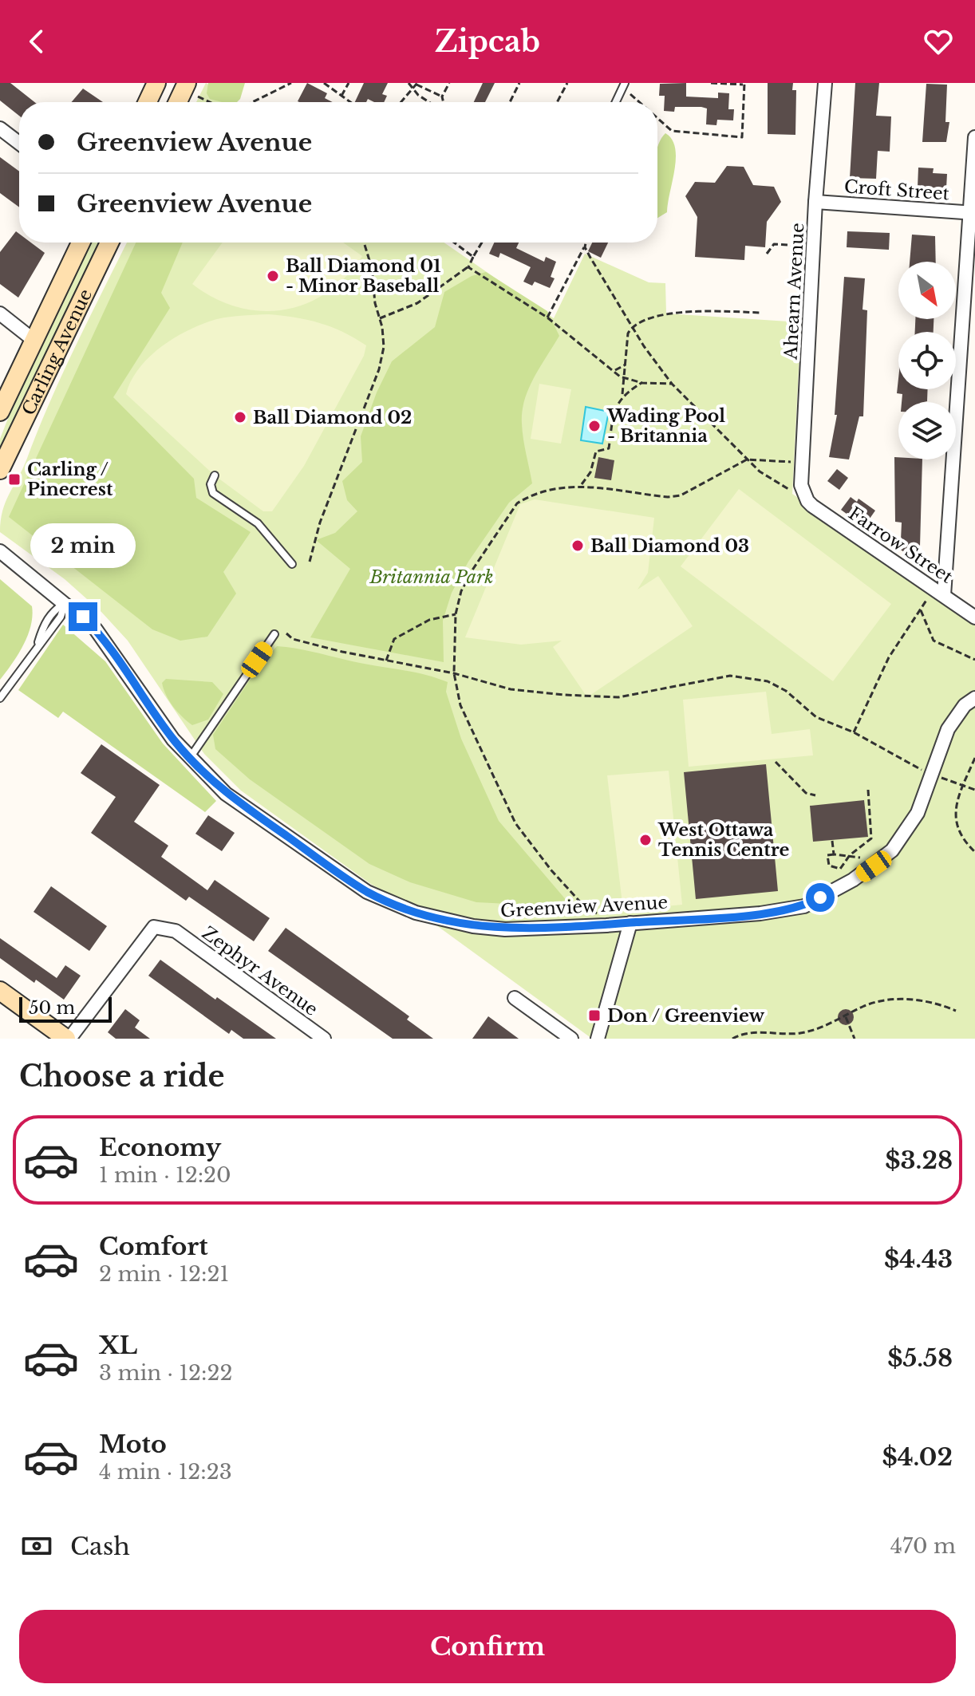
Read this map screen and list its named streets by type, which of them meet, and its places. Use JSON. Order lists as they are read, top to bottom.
{
  "streets": {
    "main road": ["Carling Avenue"],
    "street": [
      "Croft Street",
      "Ahearn Avenue",
      "Farrow Street",
      "Greenview Avenue",
      "Zephyr Avenue"
    ]
  },
  "crossings": [
    ["Croft Street", "Ahearn Avenue"],
    ["Ahearn Avenue", "Farrow Street"]
  ],
  "parks": ["Britannia Park"],
  "places": {
    "other": [
      "Ball Diamond 01 - Minor Baseball",
      "Ball Diamond 02",
      "Wading Pool - Britannia",
      "Ball Diamond 03",
      "West Ottawa Tennis Centre"
    ],
    "transit": ["Carling / Pinecrest", "Don / Greenview"]
  },
  "scale_bar": "50 m",
  "north": "bottom right",
  "page": {
    "header": "Zipcab",
    "banner": ["Greenview Avenue", "Greenview Avenue"],
    "bubble": "2 min",
    "scale": "50 m",
    "heading": "Choose a ride",
    "list": [
      {
        "name": "Economy",
        "note": "1 min · 12:20",
        "value": "$3.28"
      },
      {
        "name": "Comfort",
        "note": "2 min · 12:21",
        "value": "$4.43"
      },
      {
        "name": "XL",
        "note": "3 min · 12:22",
        "value": "$5.58"
      },
      {
        "name": "Moto",
        "note": "4 min · 12:23",
        "value": "$4.02"
      }
    ],
    "pay": ["Cash", "470 m"],
    "buttons": "Confirm"
  }
}
